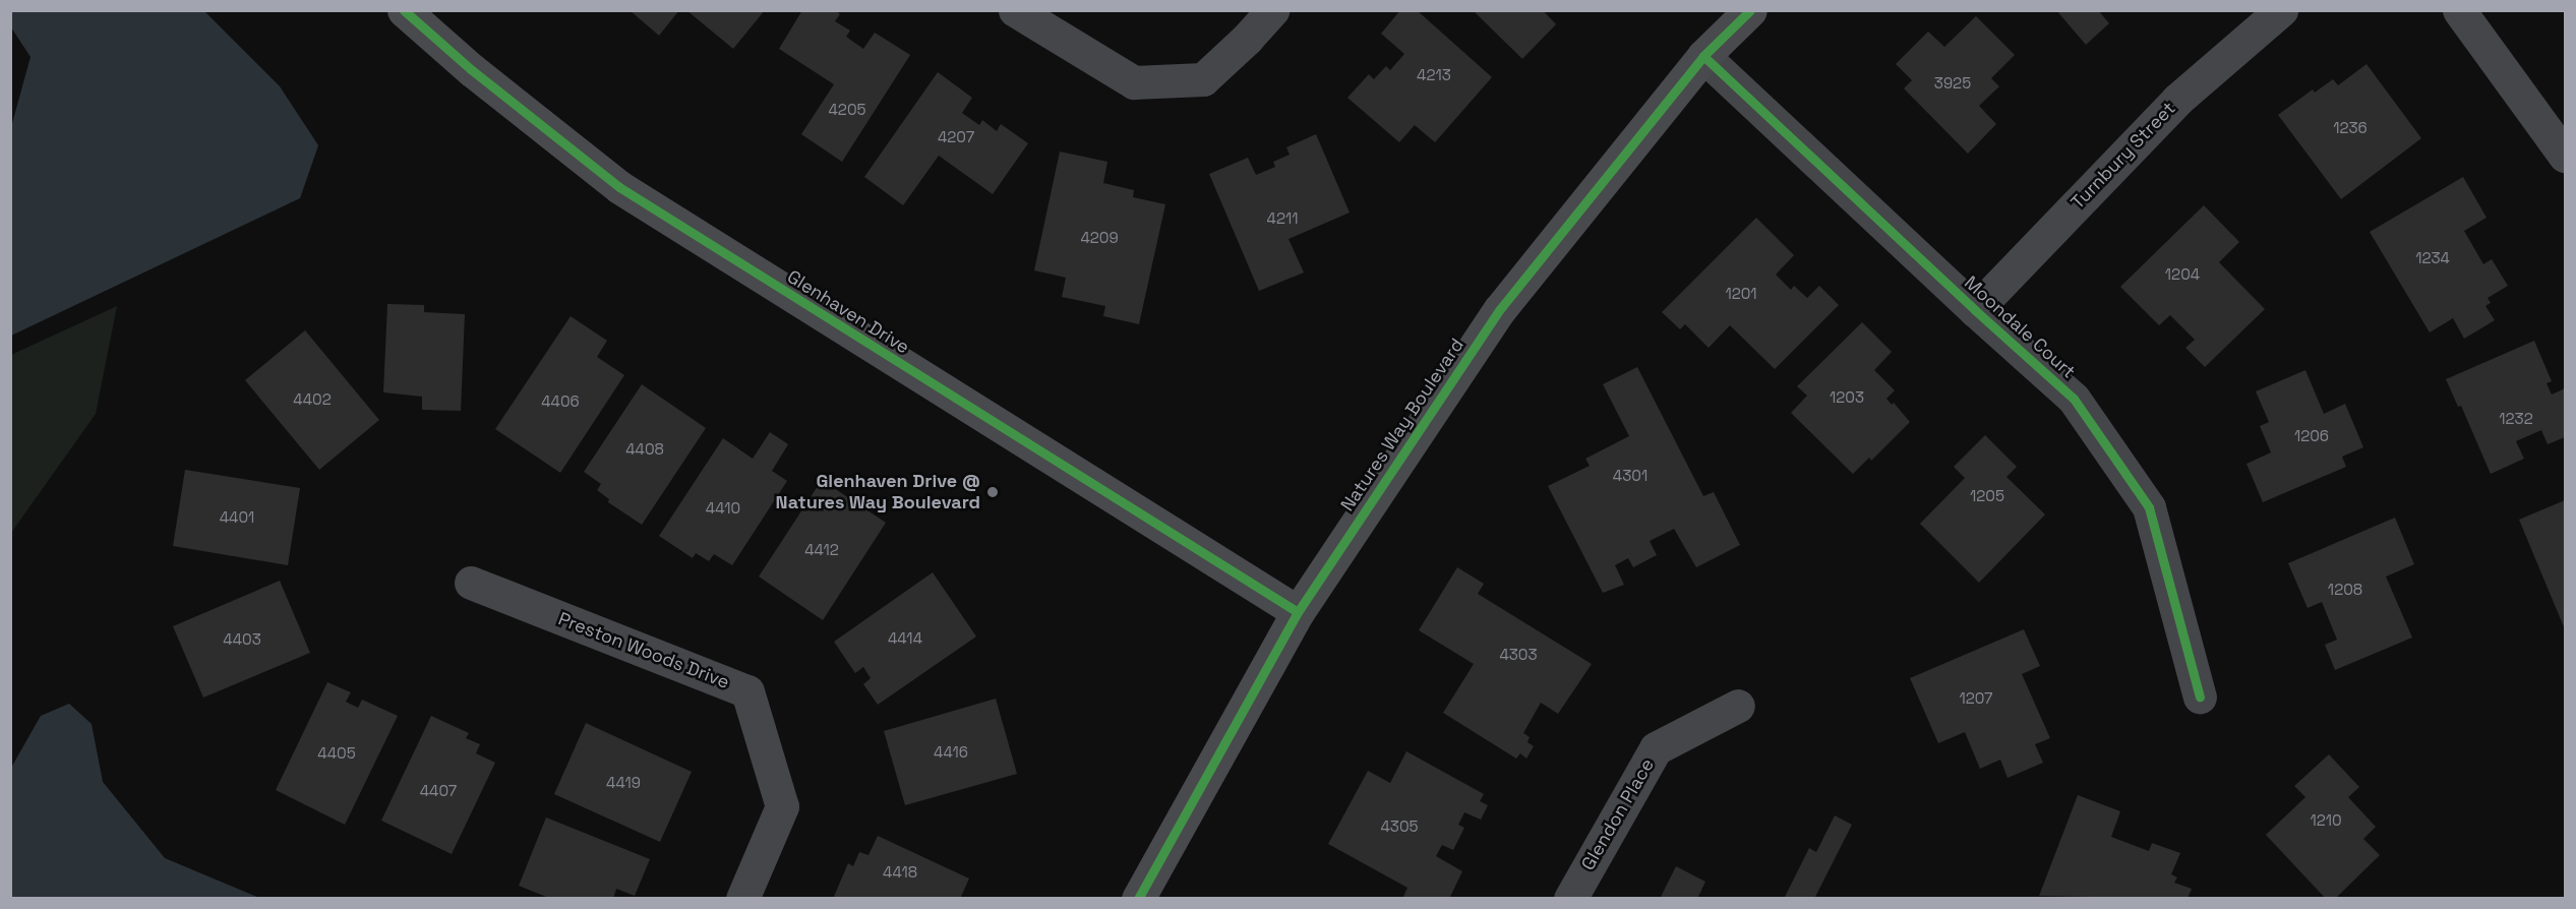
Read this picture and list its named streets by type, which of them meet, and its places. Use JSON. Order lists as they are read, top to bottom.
{
  "streets": {
    "street": [
      "Turnbury Street",
      "Glenhaven Drive",
      "Moondale Court",
      "Natures Way Boulevard",
      "Preston Woods Drive",
      "Glendon Place"
    ]
  },
  "crossings": [
    ["Turnbury Street", "Moondale Court"],
    ["Glenhaven Drive", "Natures Way Boulevard"],
    ["Moondale Court", "Natures Way Boulevard"]
  ],
  "places": ["Glenhaven Drive @ Natures Way Boulevard"],
  "house_numbers": [
    "4213",
    "3925",
    "4205",
    "1236",
    "4207",
    "4211",
    "4209",
    "1234",
    "1204",
    "1201",
    "1203",
    "4402",
    "4406",
    "1232",
    "1206",
    "4408",
    "4301",
    "1205",
    "4410",
    "4401",
    "4412",
    "1208",
    "4414",
    "4403",
    "4303",
    "1207",
    "4416",
    "4405",
    "4419",
    "4407",
    "1210",
    "4305",
    "4418"
  ]
}
